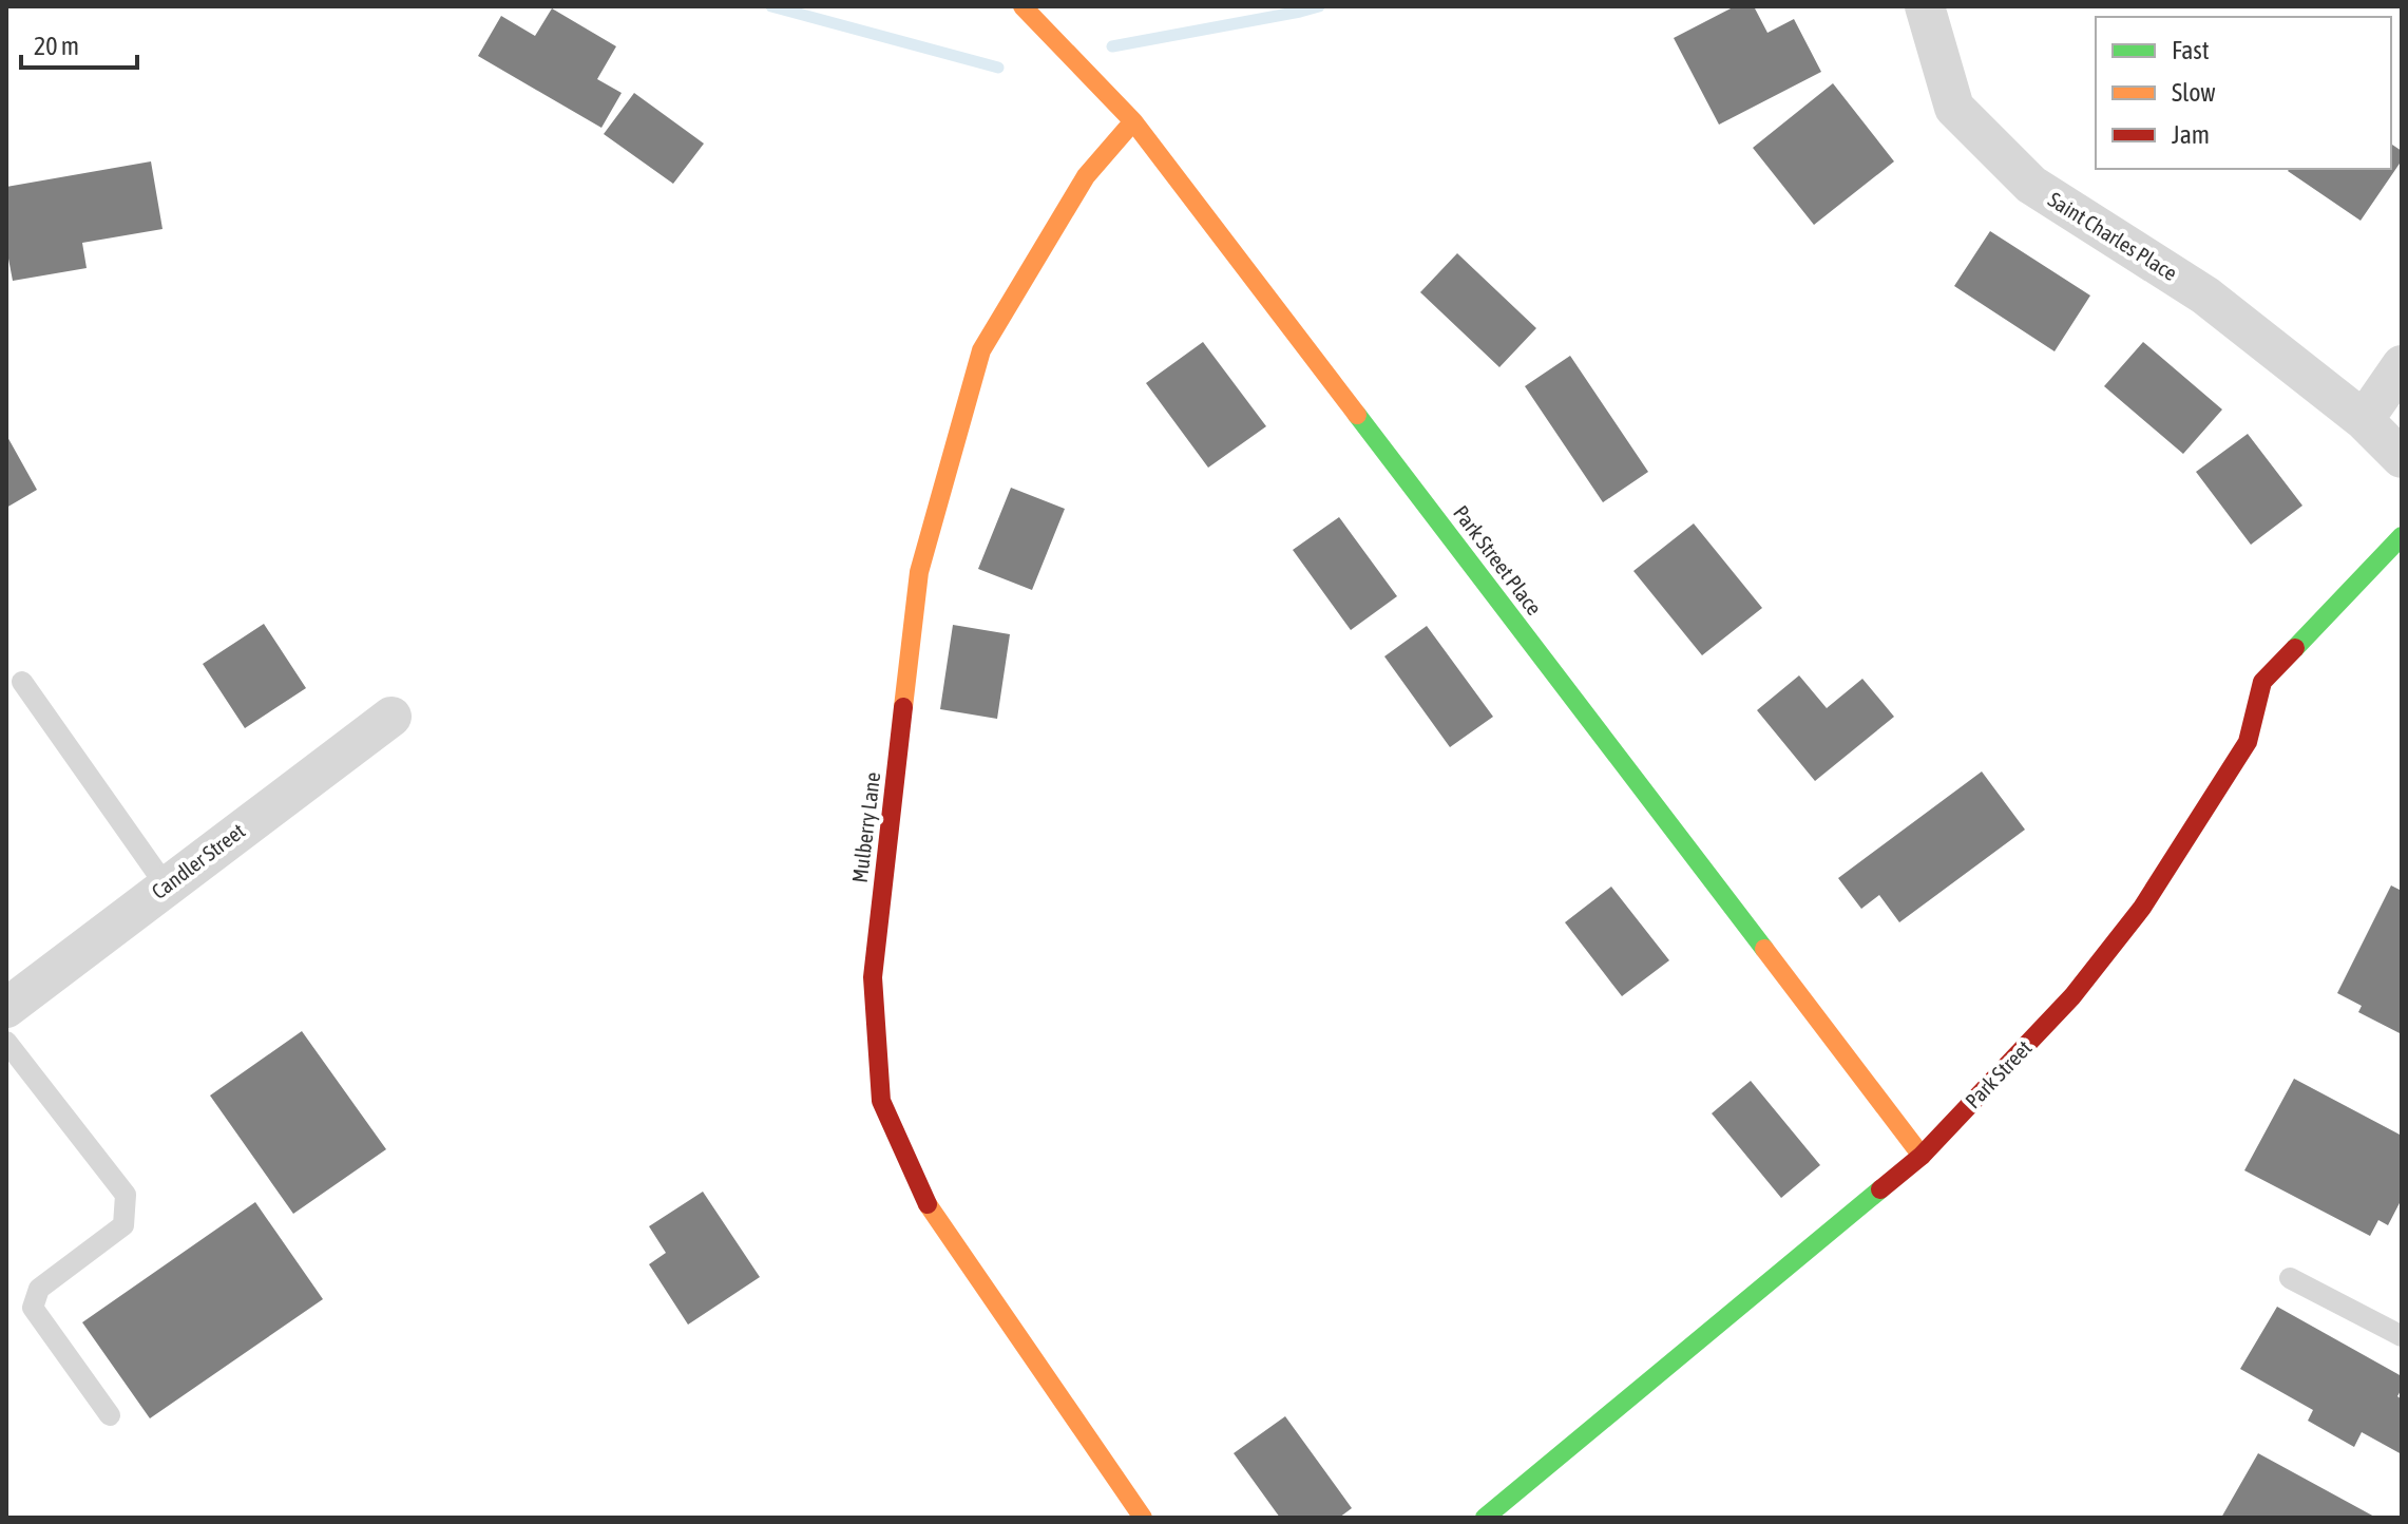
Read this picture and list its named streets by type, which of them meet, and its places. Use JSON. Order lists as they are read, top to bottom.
{
  "streets": {
    "street": [
      "Saint Charles Place",
      "Park Street Place",
      "Mulberry Lane",
      "Candler Street",
      "Park Street"
    ]
  },
  "crossings": [
    ["Park Street Place", "Mulberry Lane"],
    ["Park Street Place", "Park Street"]
  ],
  "legend": ["Fast", "Slow", "Jam"],
  "scale_bar": "20 m"
}
